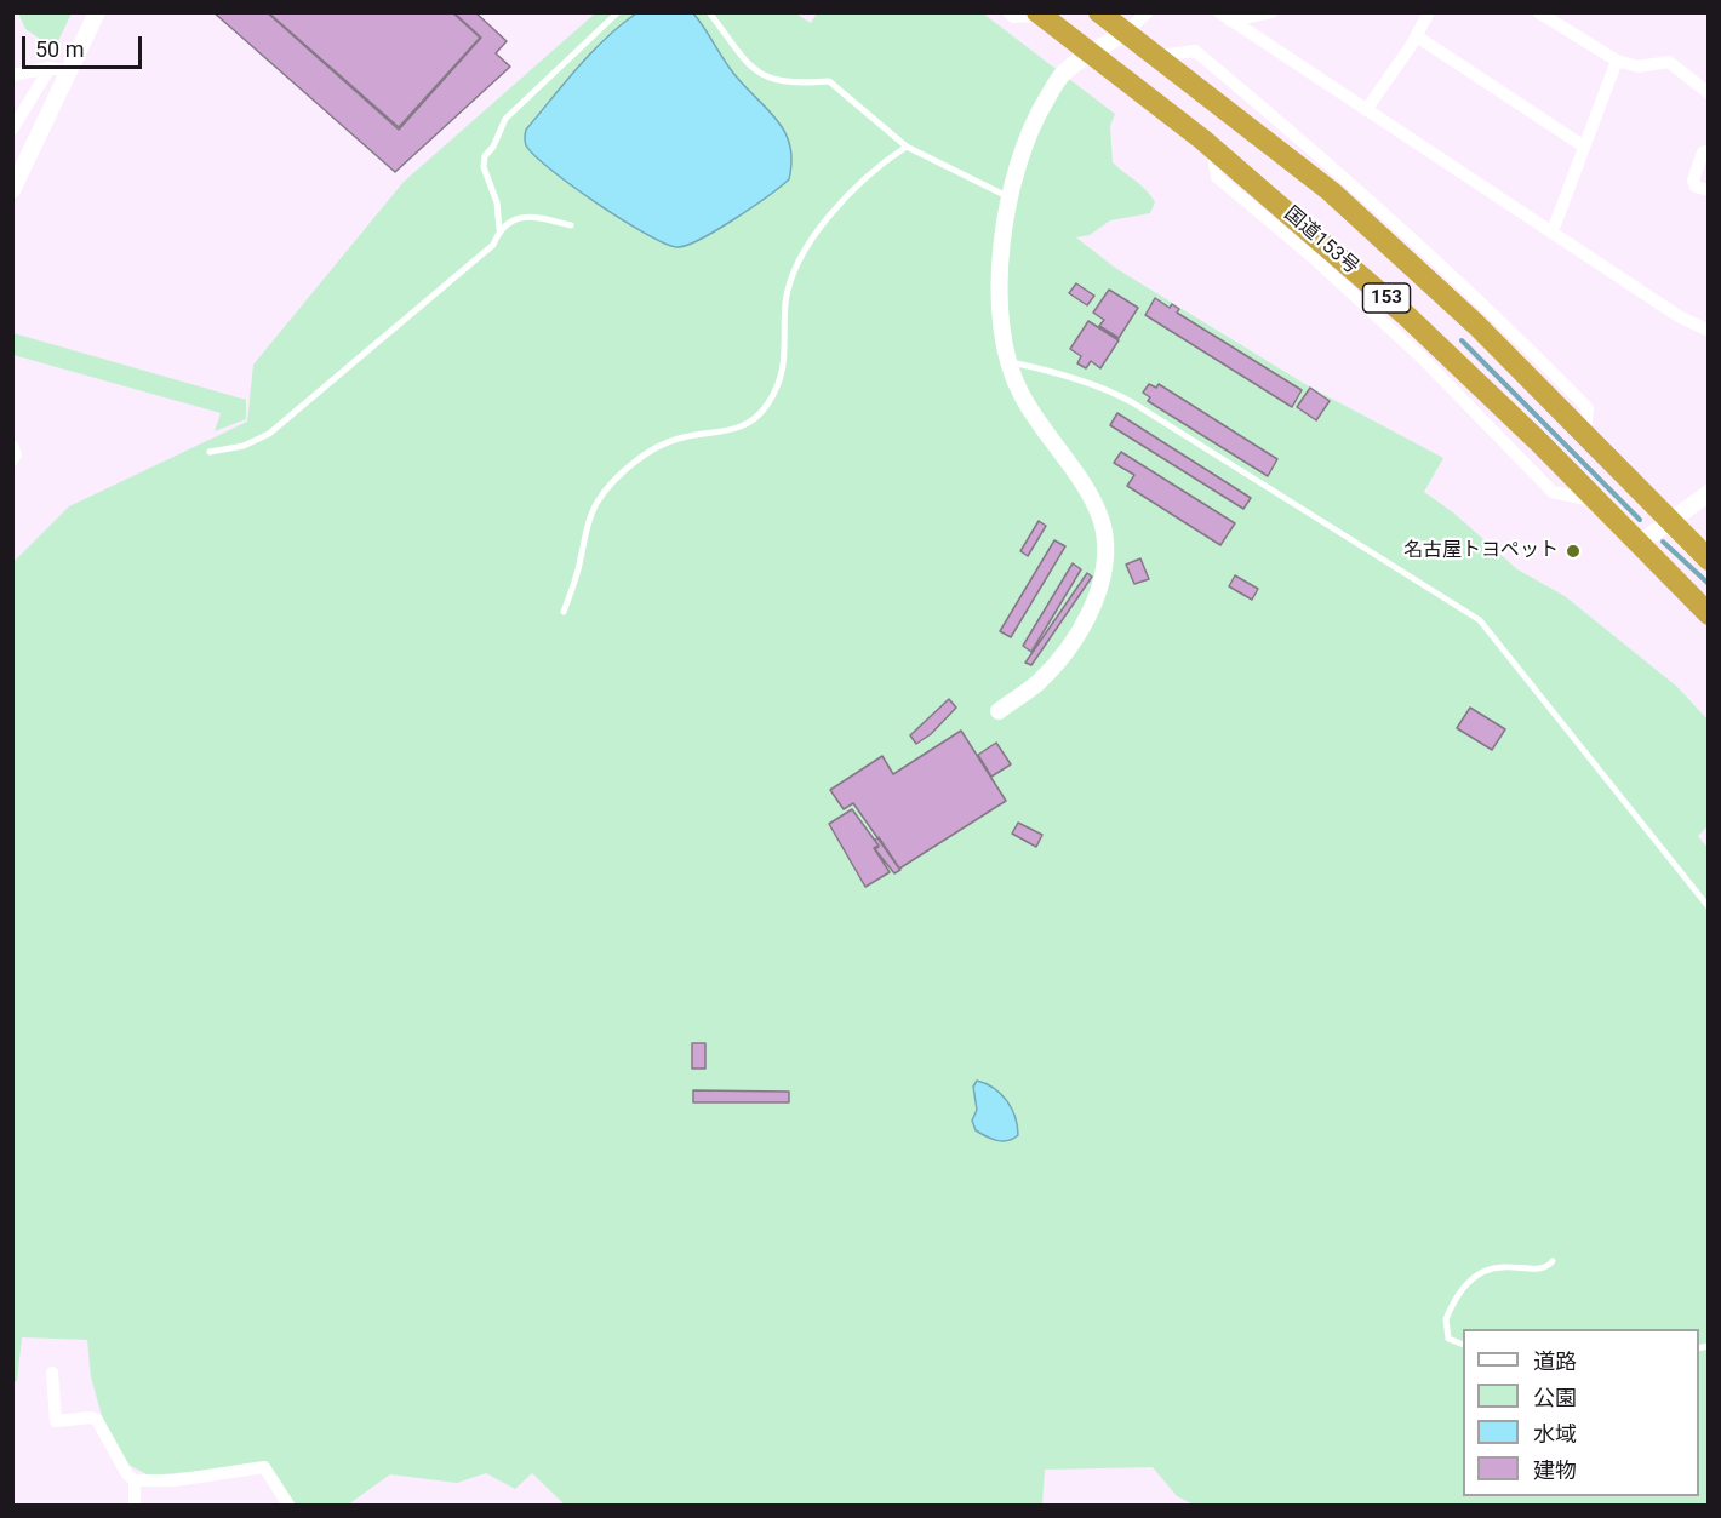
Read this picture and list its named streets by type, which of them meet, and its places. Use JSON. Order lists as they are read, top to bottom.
{
  "streets": {
    "highway": ["国道153号", "153"]
  },
  "places": ["名古屋トヨペット"],
  "legend": [
    "道路",
    "公園",
    "水域",
    "建物"
  ],
  "scale_bar": "50 m"
}
